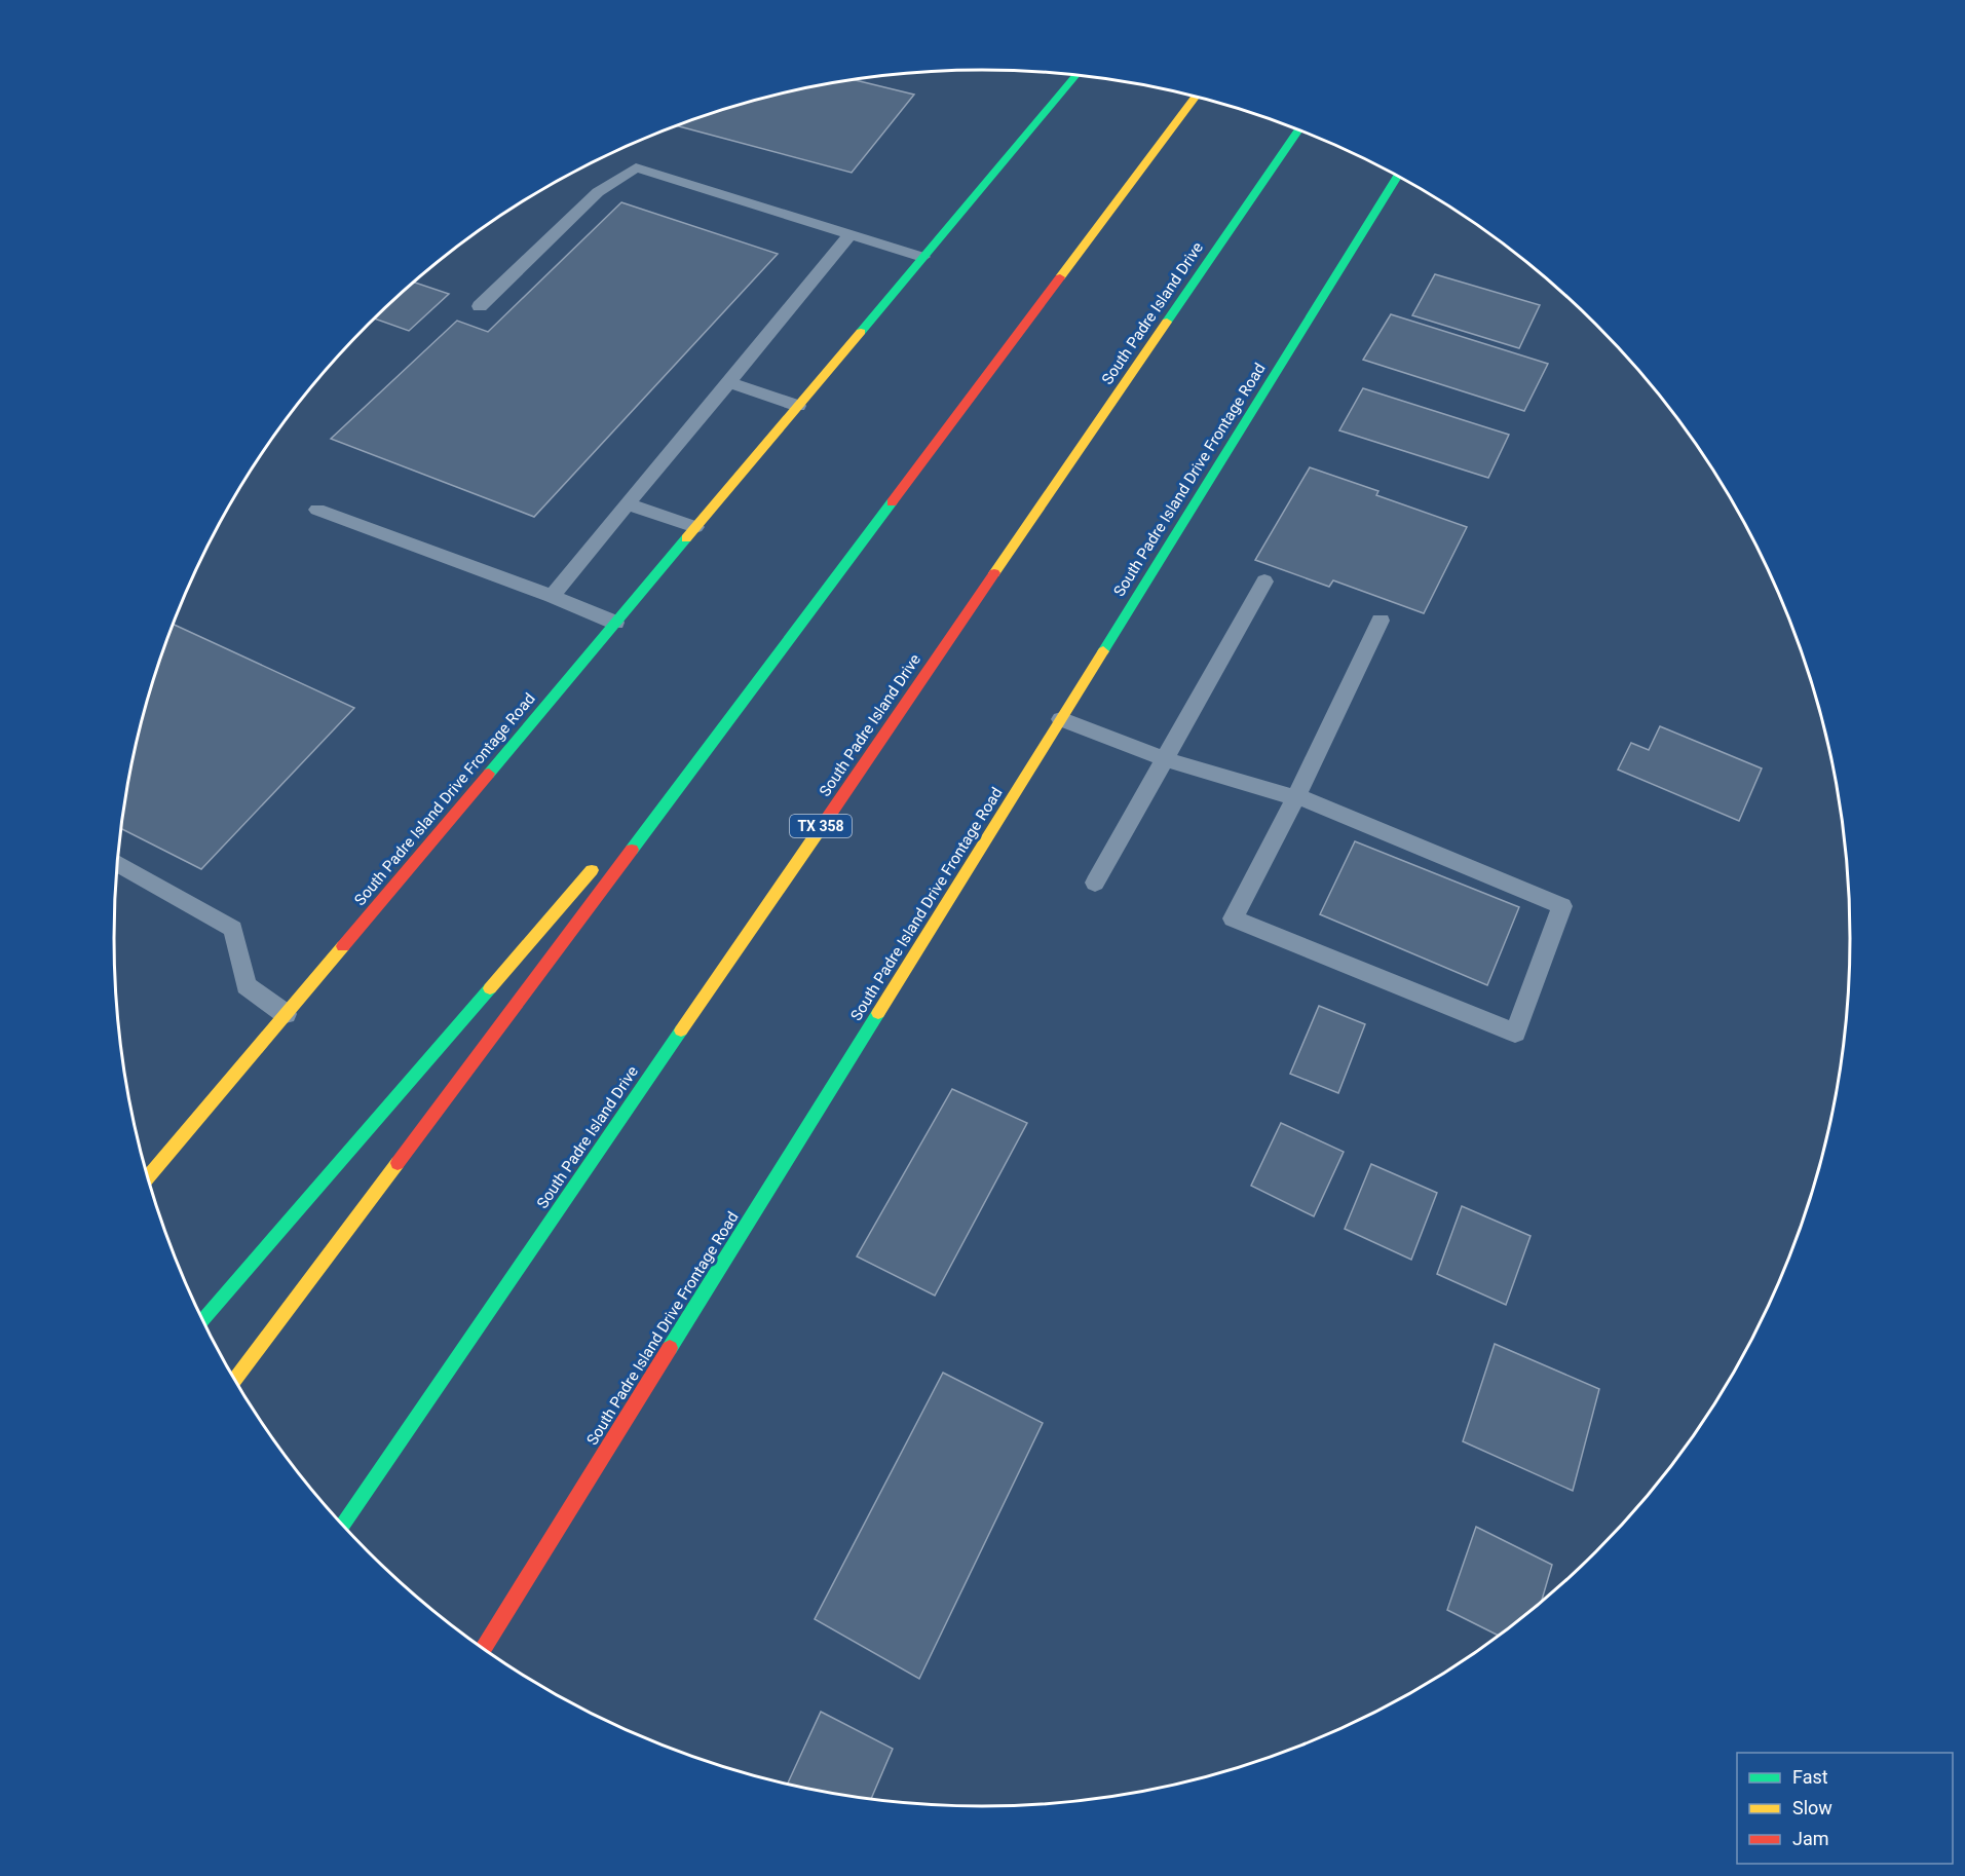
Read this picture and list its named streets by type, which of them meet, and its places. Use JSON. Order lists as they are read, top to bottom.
{
  "streets": {
    "main road": ["South Padre Island Drive", "South Padre Island Drive Frontage Road", "TX 358"]
  },
  "legend": ["Fast", "Slow", "Jam"]
}
